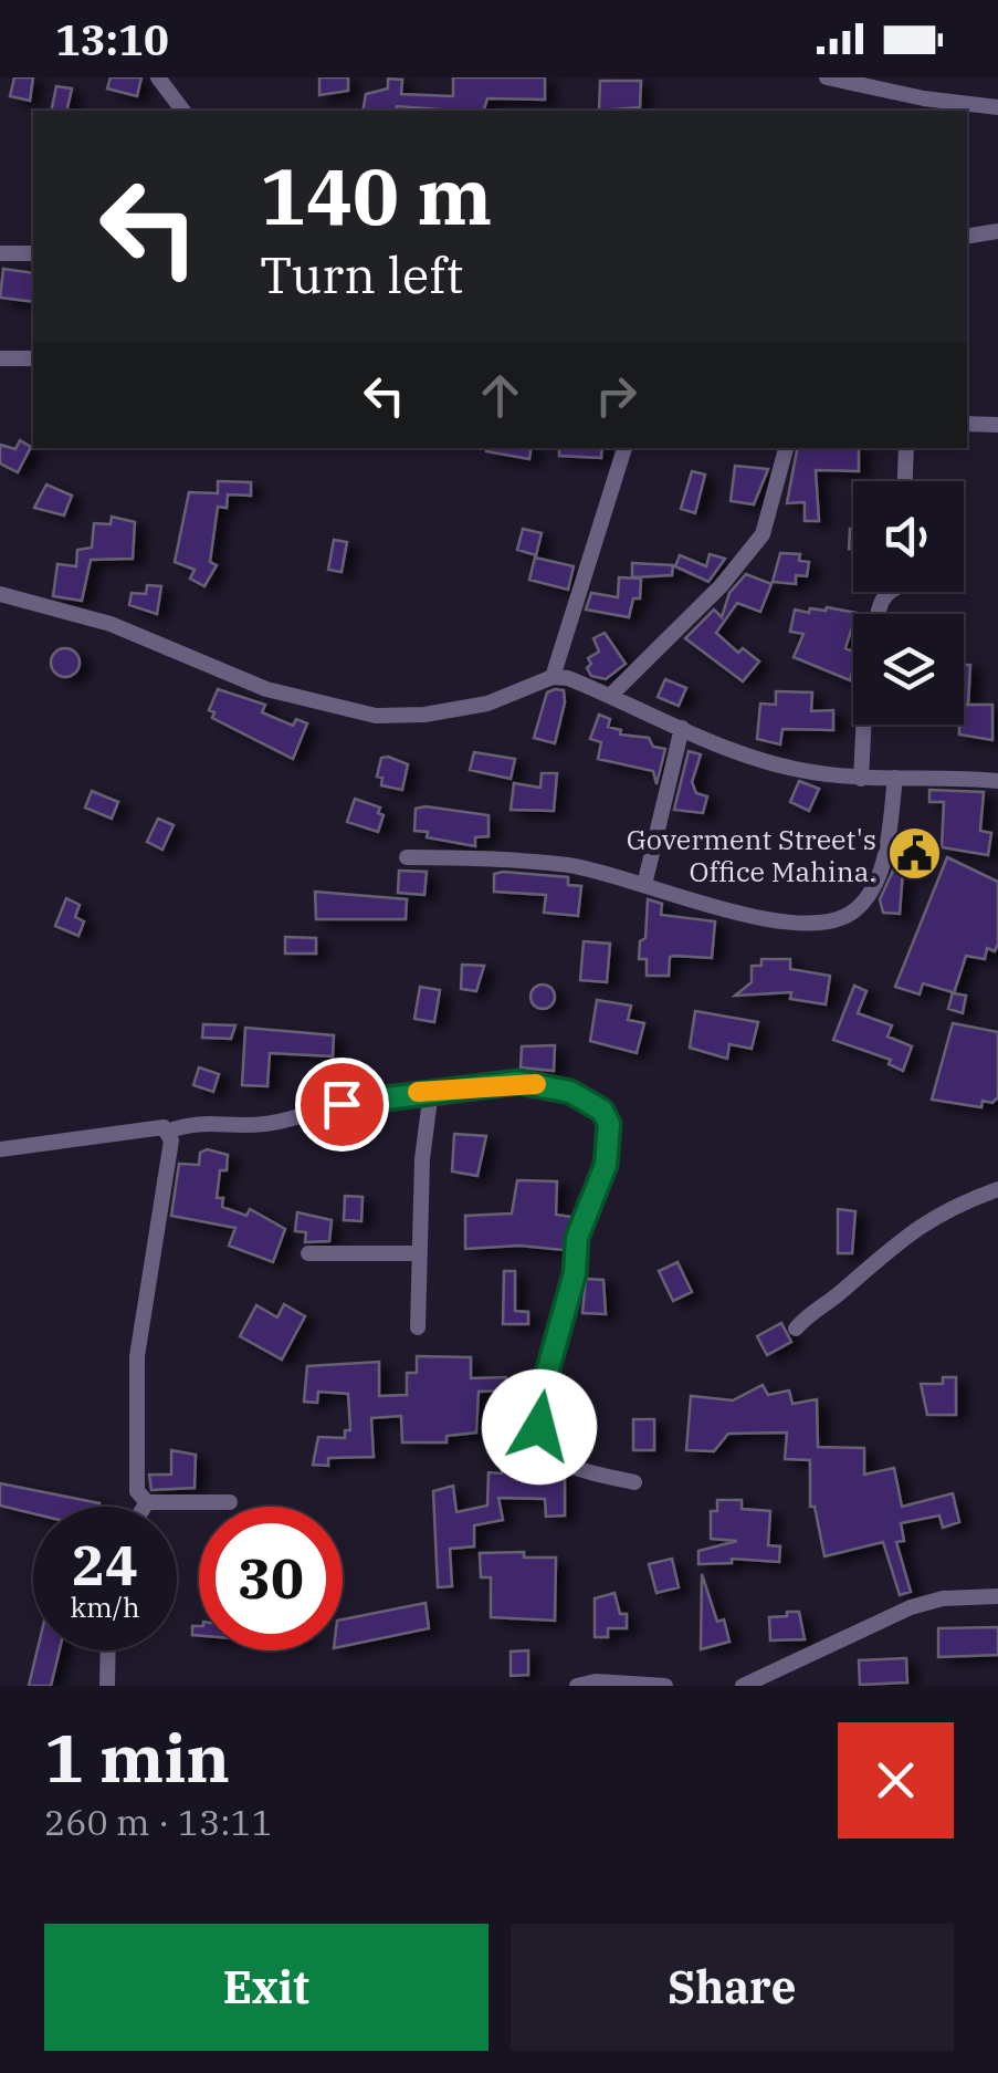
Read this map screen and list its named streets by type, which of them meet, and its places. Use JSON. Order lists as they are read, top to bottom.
{
  "places": {
    "public building": ["Goverment Street's Office Mahina."]
  },
  "page": {
    "status": "13:10",
    "turn": ["140 m", "Turn left"],
    "speed": "24 km/h",
    "limit": "30",
    "heading": ["1 min", "260 m · 13:11"],
    "buttons": ["Exit", "Share"]
  }
}
